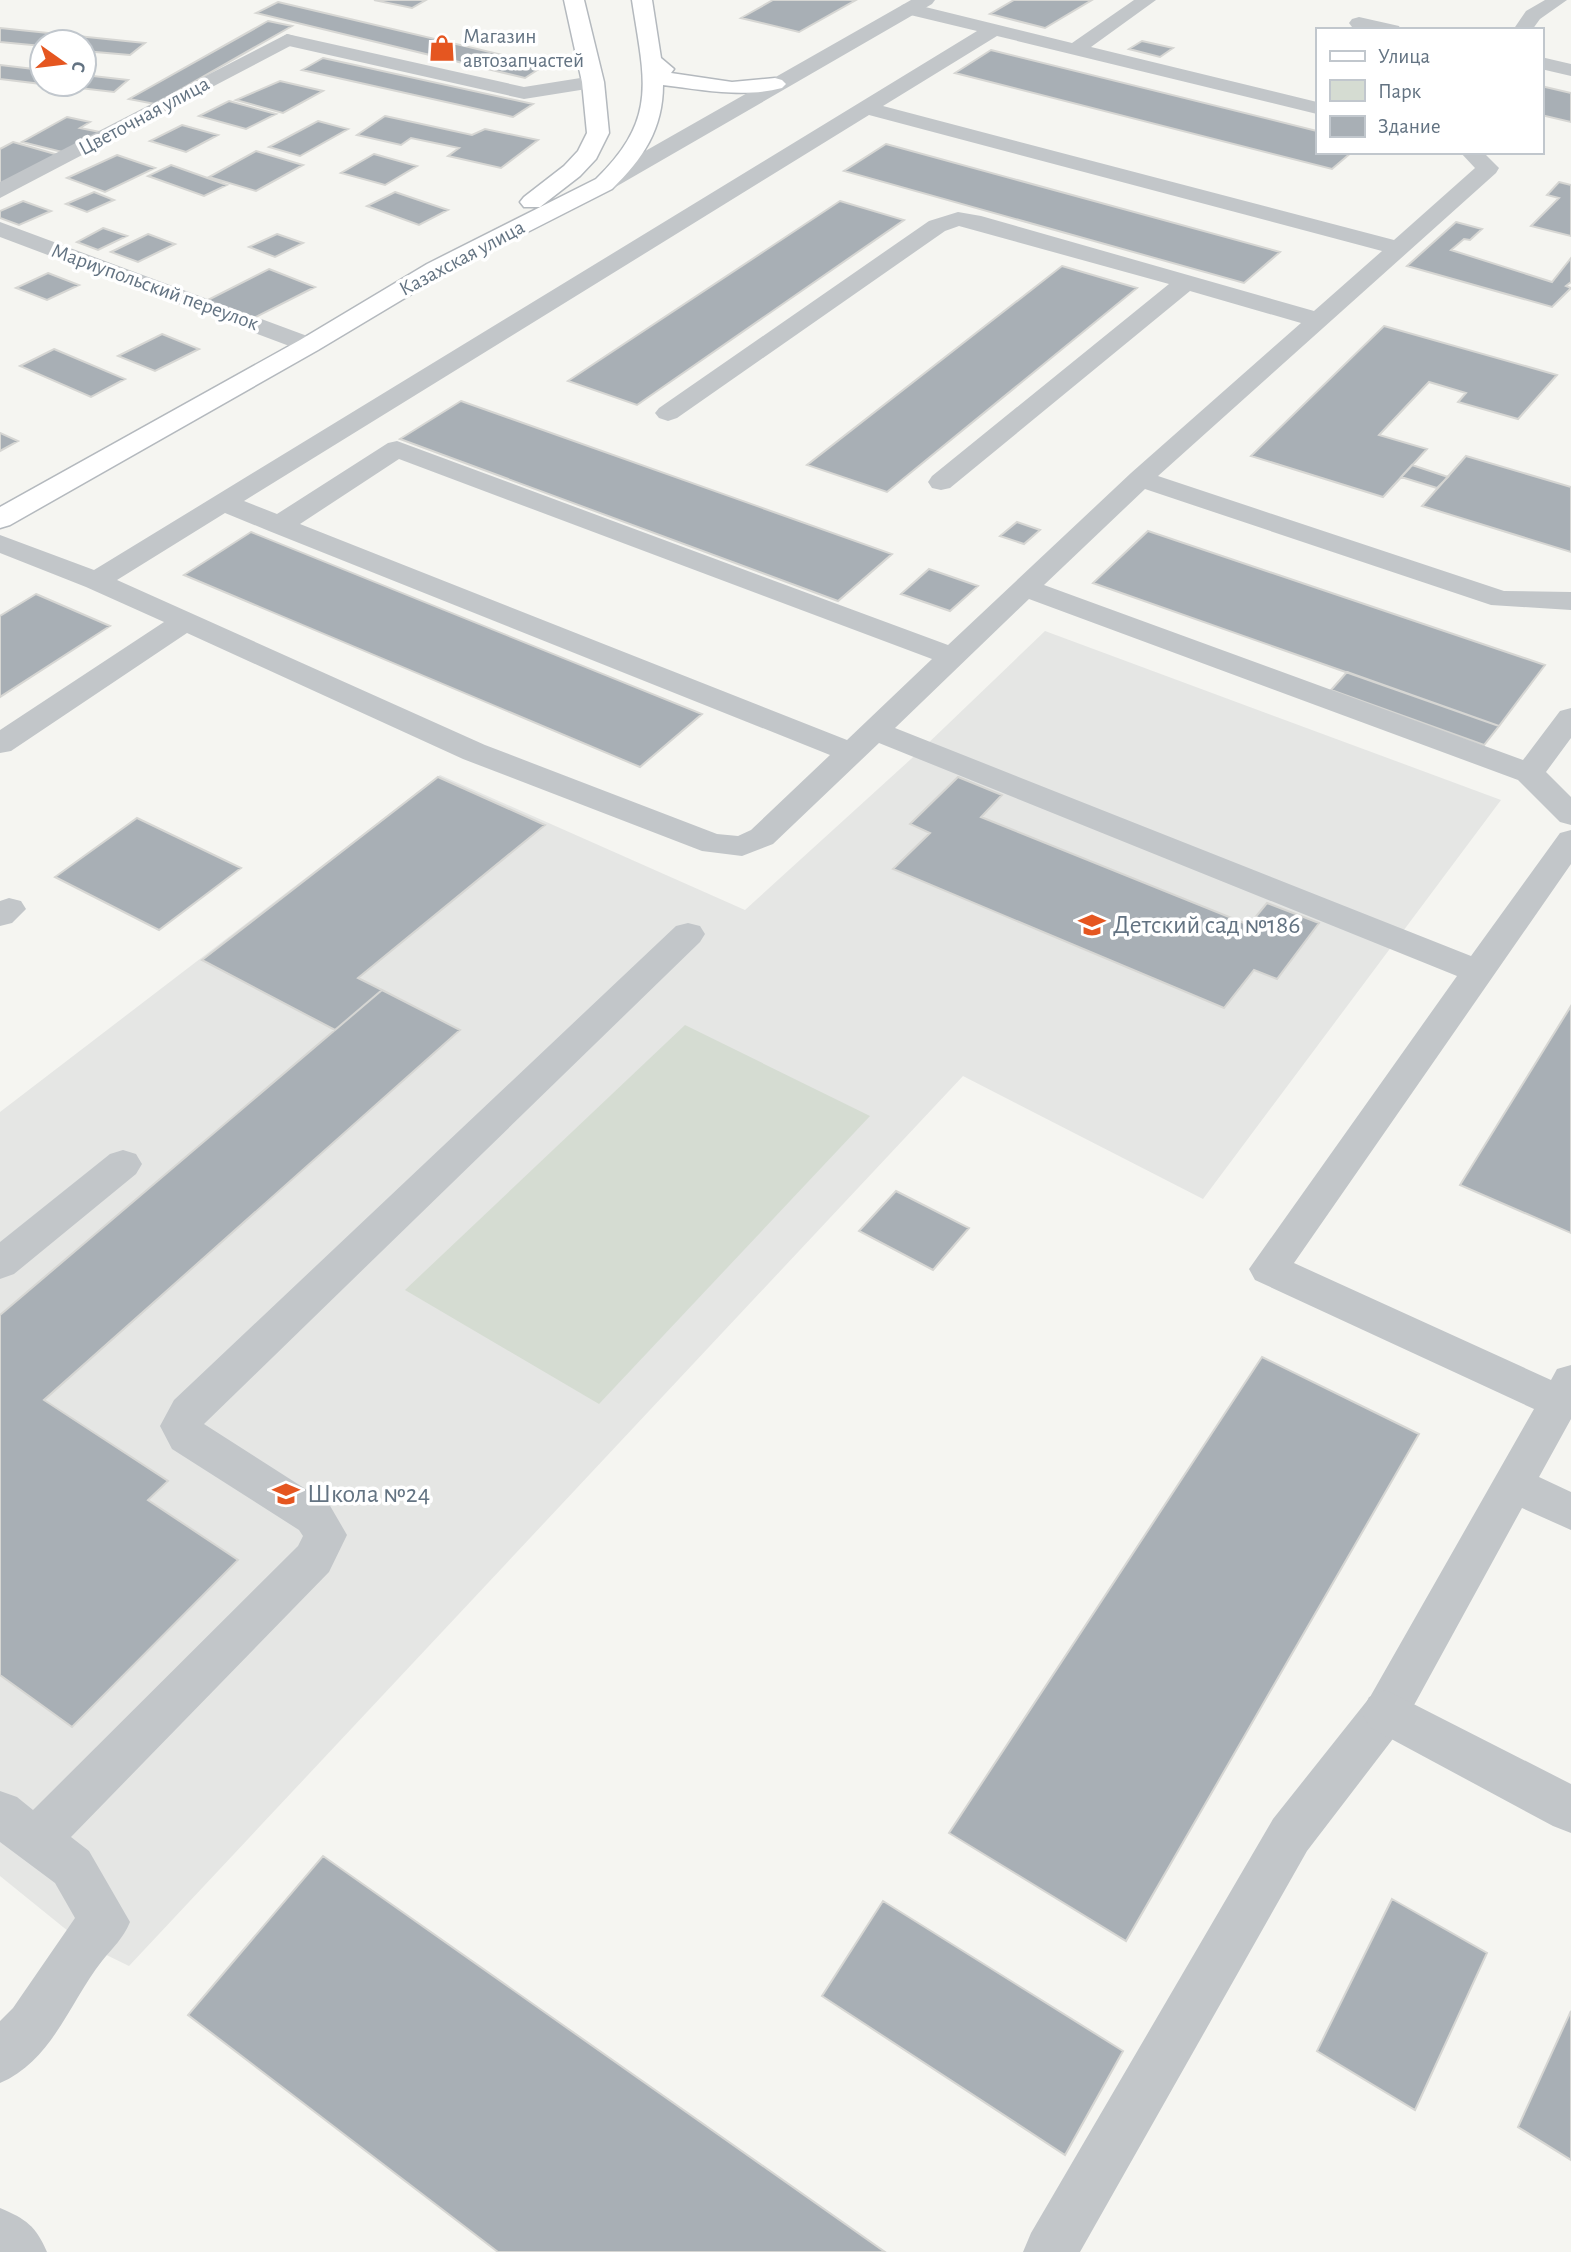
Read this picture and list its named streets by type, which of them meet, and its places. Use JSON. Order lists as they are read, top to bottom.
{
  "streets": {
    "main road": ["Казахская улица"],
    "street": ["Цветочная улица", "Мариупольский переулок"]
  },
  "crossings": [
    ["Казахская улица", "Мариупольский переулок"]
  ],
  "places": {
    "shop": ["Магазин автозапчастей"],
    "school or university": ["Детский сад №186", "Школа №24"]
  },
  "legend": ["Улица", "Парк", "Здание"],
  "north": "right"
}
